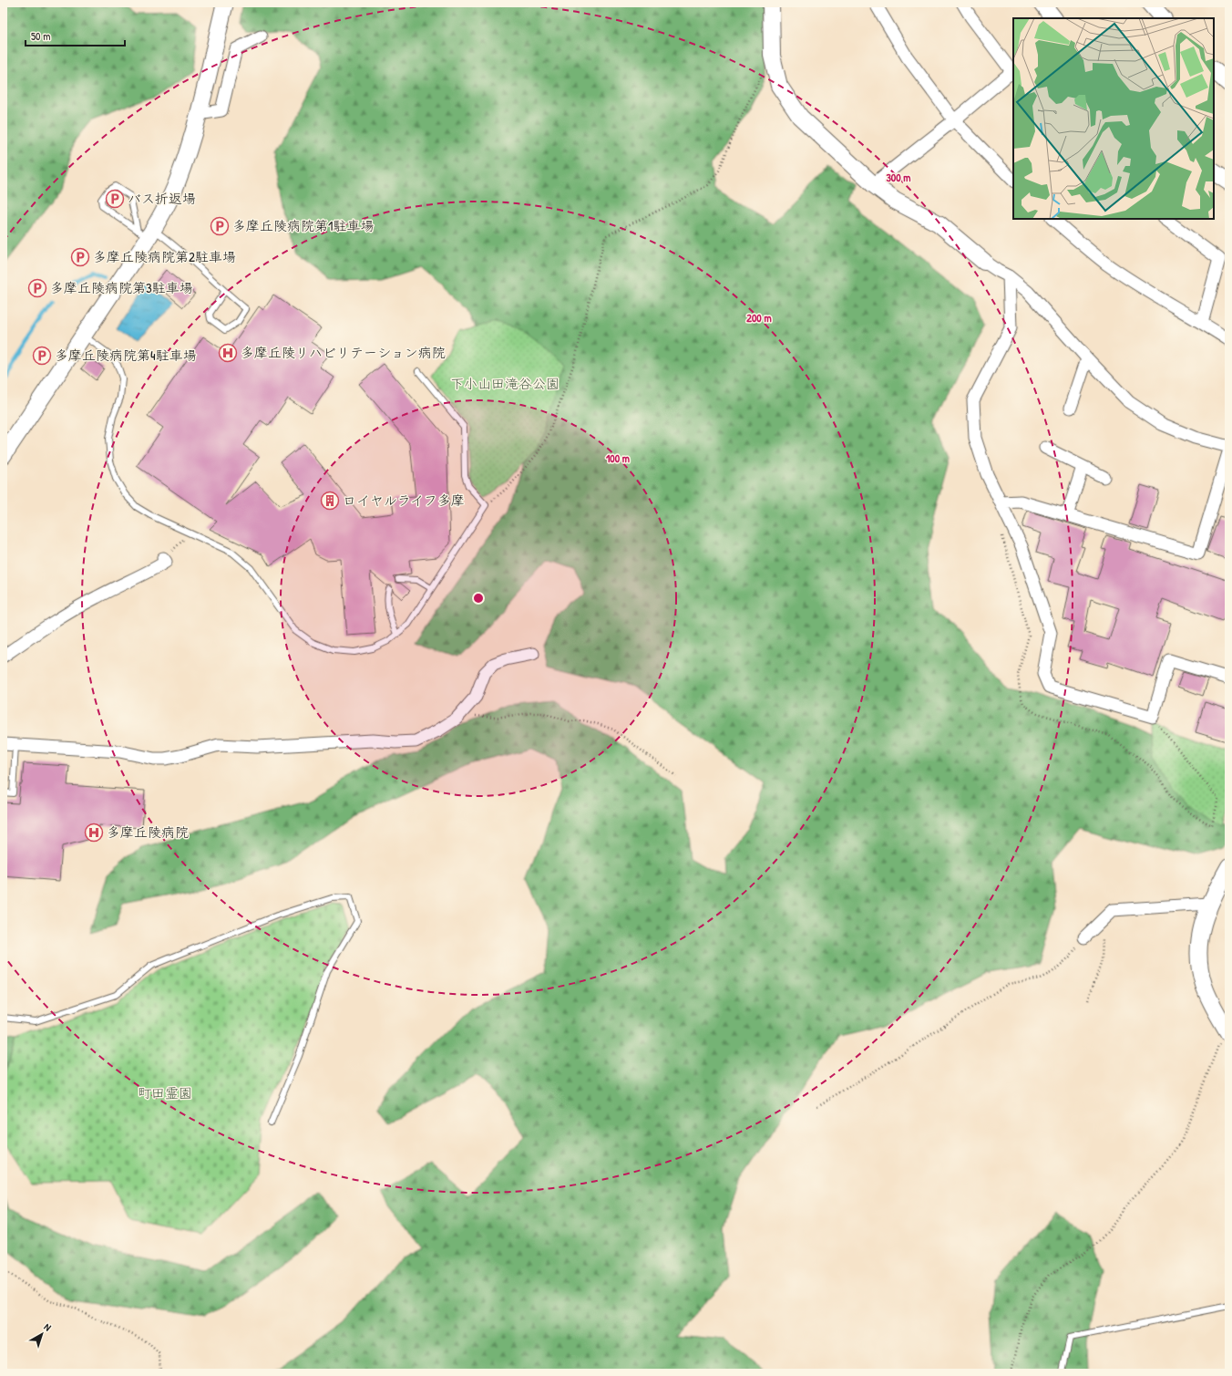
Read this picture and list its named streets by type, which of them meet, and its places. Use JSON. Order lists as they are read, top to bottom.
{
  "parks": ["下小山田滝谷公園", "町田霊園"],
  "places": {
    "parking": [
      "バス折返場",
      "多摩丘陵病院第1駐車場",
      "多摩丘陵病院第2駐車場",
      "多摩丘陵病院第3駐車場",
      "多摩丘陵病院第4駐車場"
    ],
    "hospital": ["多摩丘陵リハビリテーション病院", "多摩丘陵病院"],
    "building": ["ロイヤルライフ多摩"]
  },
  "scale_bar": "50 m",
  "north": "top right",
  "rings": ["300 m", "200 m", "100 m"]
}
